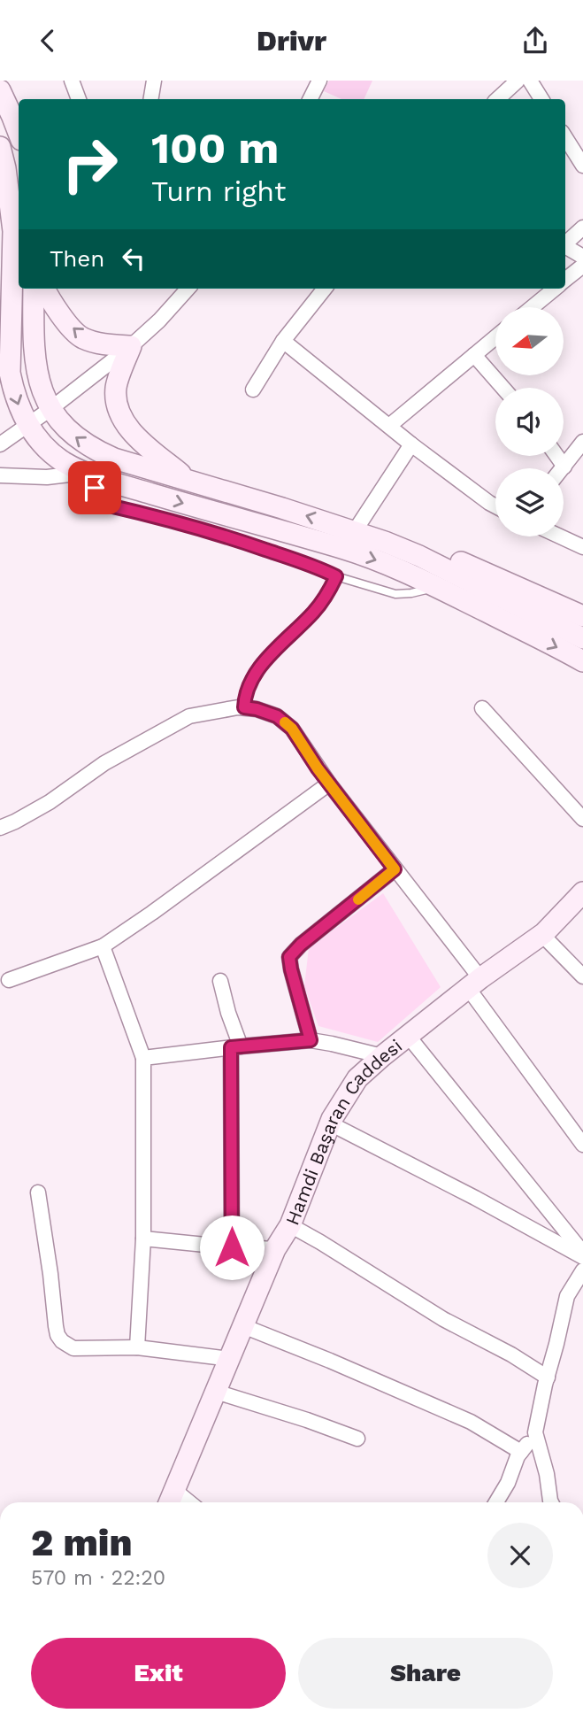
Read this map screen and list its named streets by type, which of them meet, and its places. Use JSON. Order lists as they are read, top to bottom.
{
  "streets": {
    "main road": ["Hamdi Başaran Caddesi"]
  },
  "north": "left",
  "page": {
    "header": "Drivr",
    "turn": ["100 m", "Turn right"],
    "then": "Then",
    "heading": ["2 min", "570 m · 22:20"],
    "buttons": ["Exit", "Share"]
  }
}
